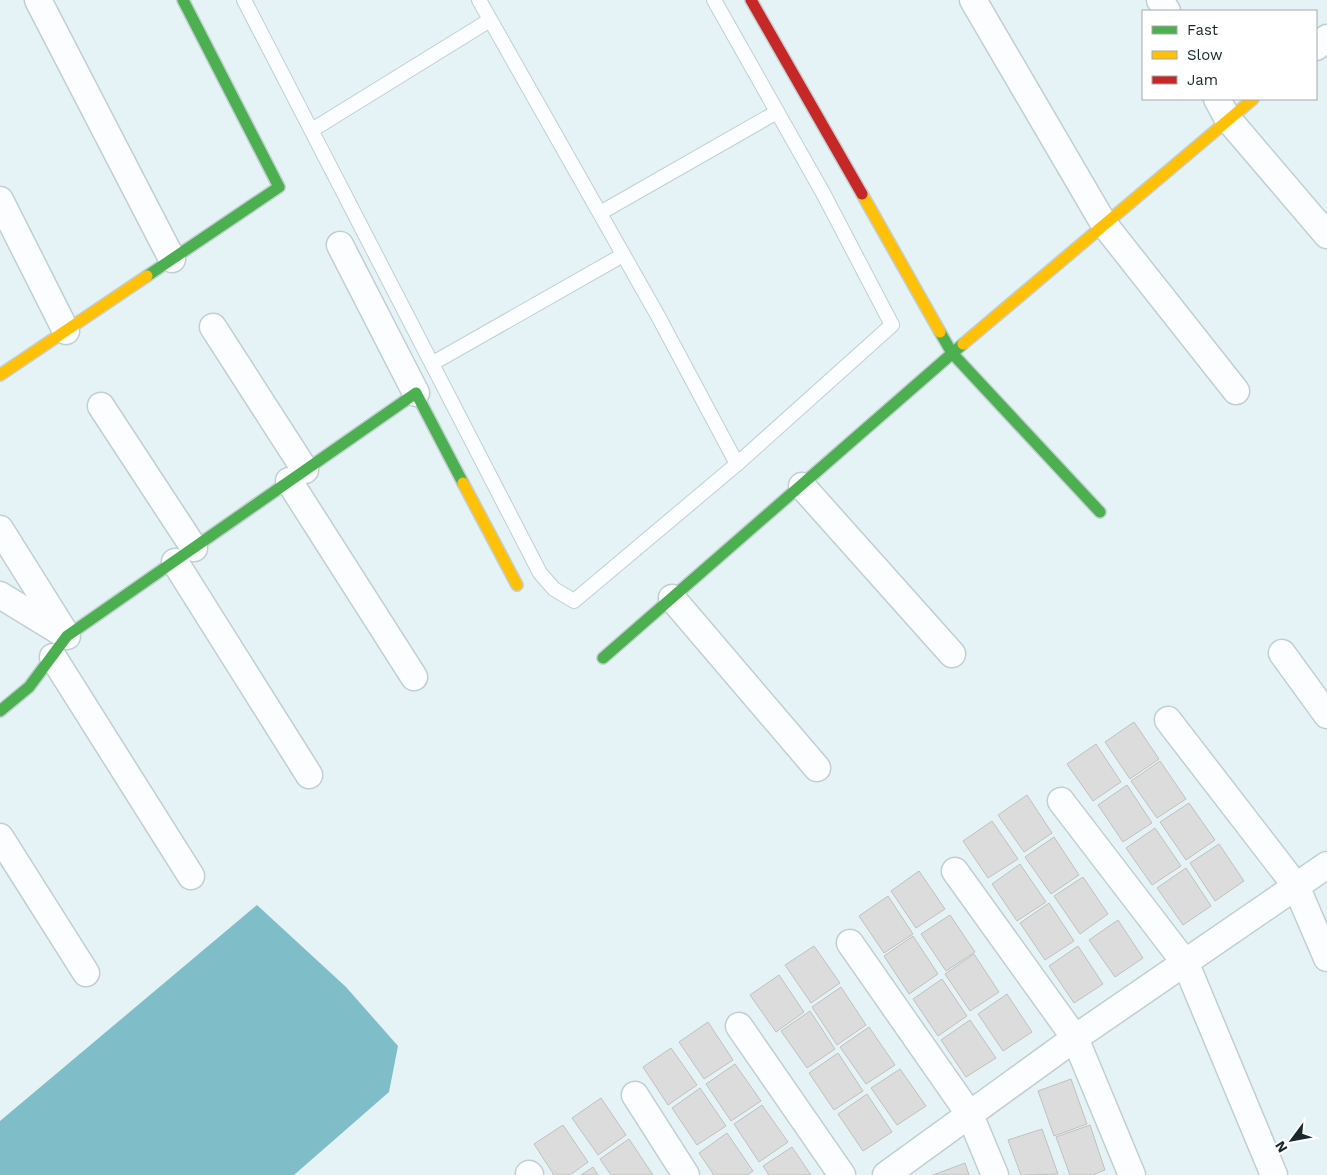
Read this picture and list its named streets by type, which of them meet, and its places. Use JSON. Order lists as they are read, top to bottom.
{
  "legend": ["Fast", "Slow", "Jam"],
  "north": "bottom left"
}
